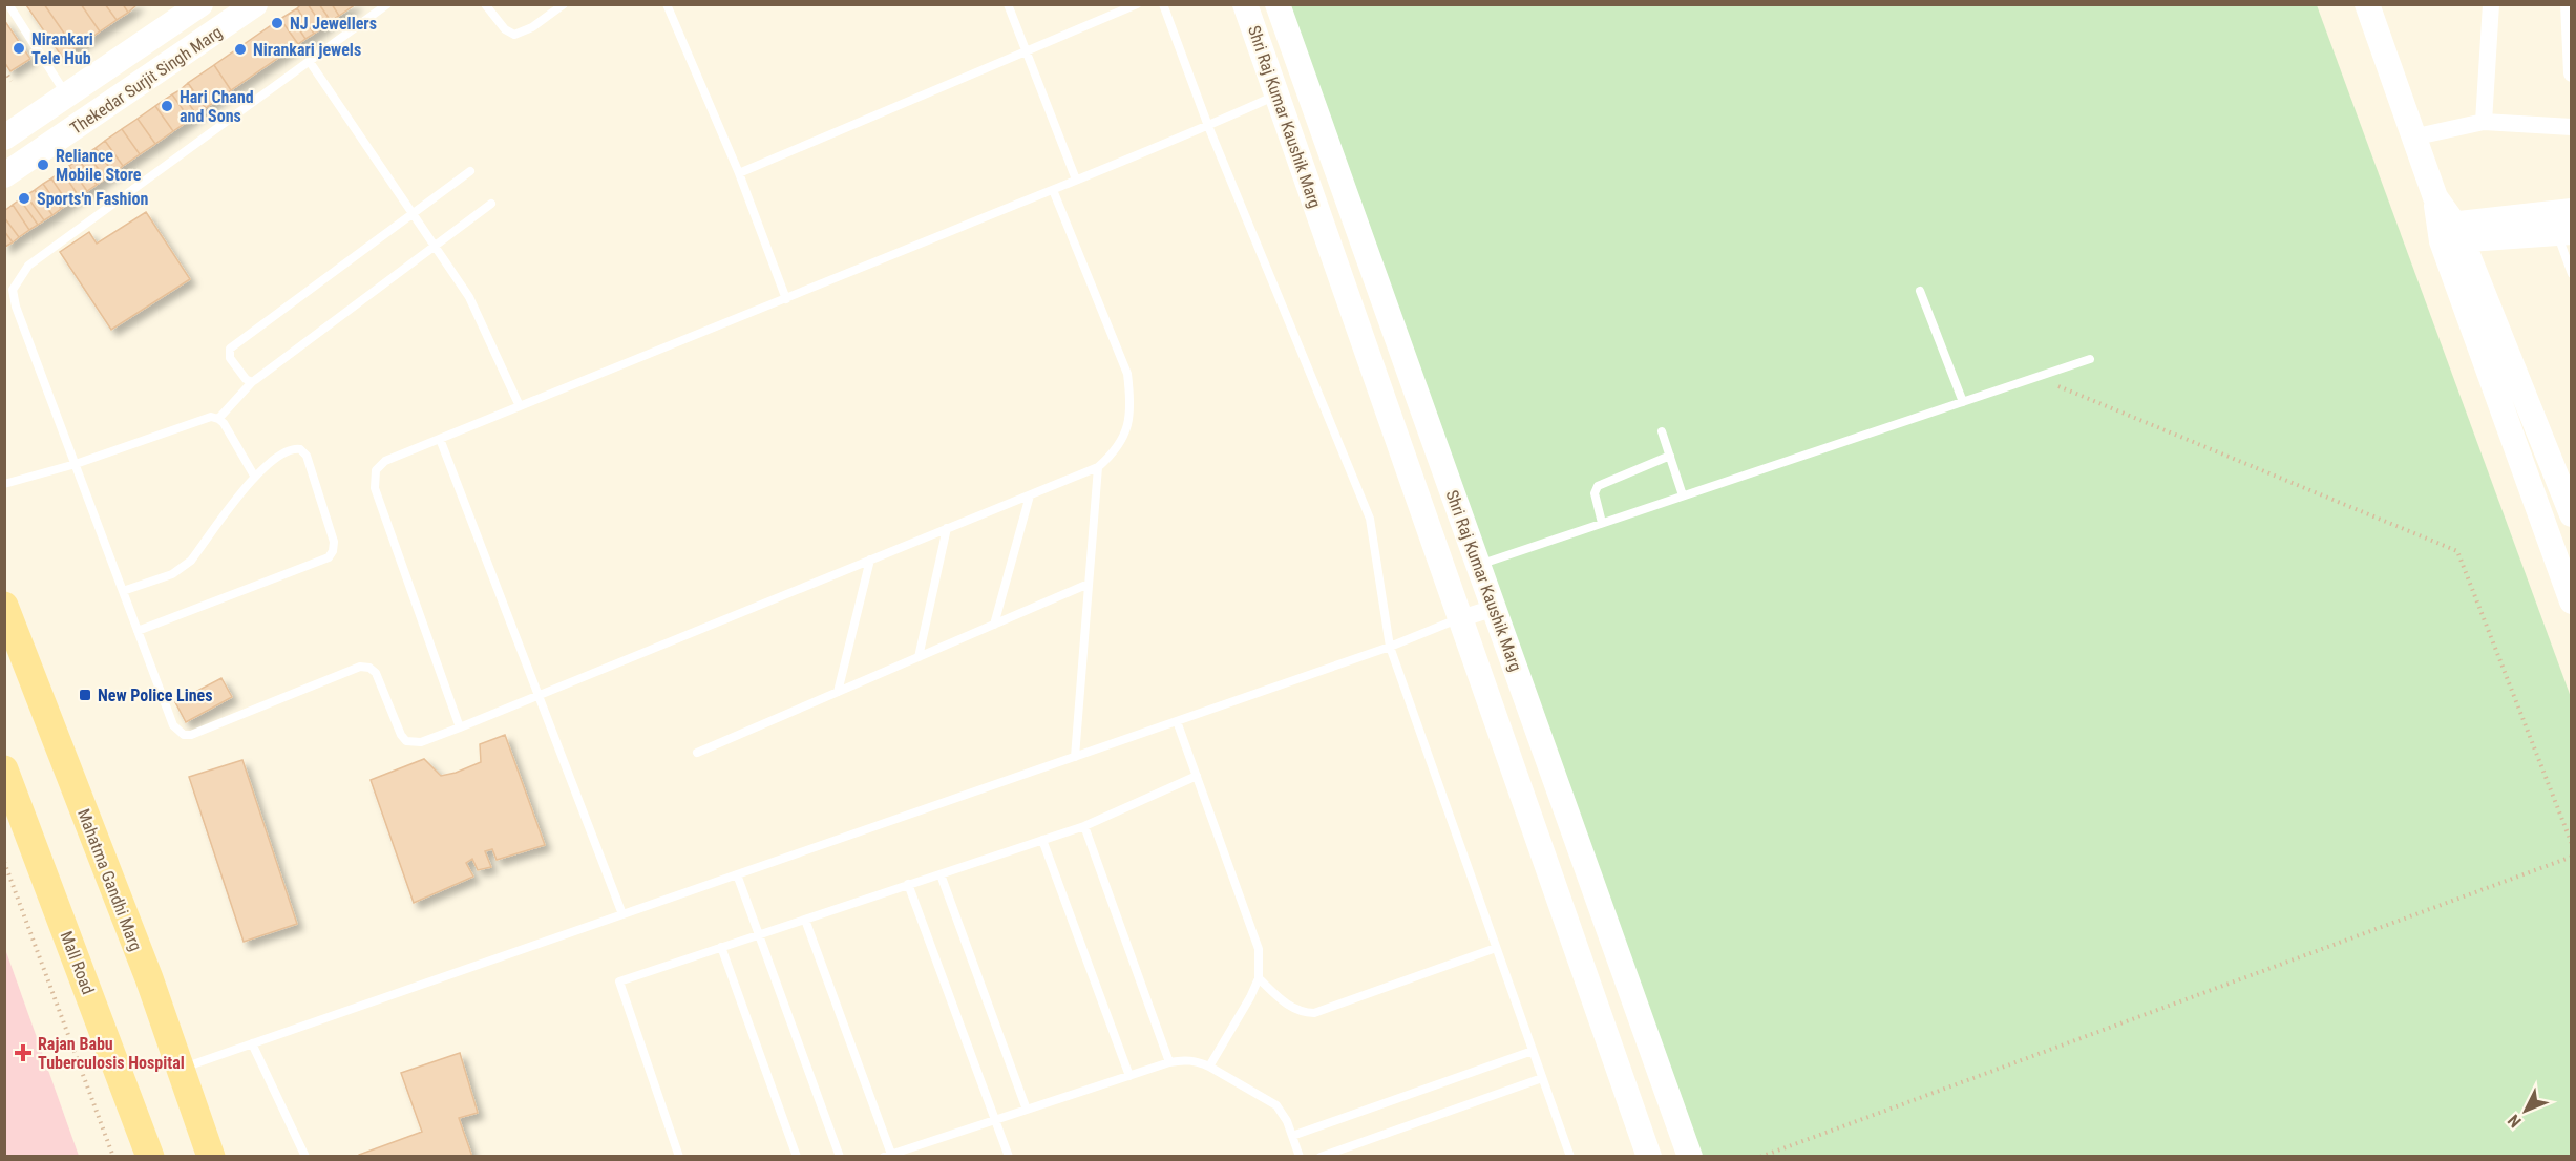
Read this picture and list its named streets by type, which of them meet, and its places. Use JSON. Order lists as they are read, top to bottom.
{
  "streets": {
    "main road": ["Mahatma Gandhi Marg", "Mall Road"],
    "street": ["Thekedar Surjit Singh Marg", "Shri Raj Kumar Kaushik Marg"]
  },
  "places": {
    "other": [
      "NJ Jewellers",
      "Nirankari Tele Hub",
      "Nirankari jewels",
      "Hari Chand and Sons",
      "Reliance Mobile Store",
      "Sports'n Fashion"
    ],
    "transit": ["New Police Lines"],
    "health": ["Rajan Babu Tuberculosis Hospital"]
  },
  "north": "bottom left"
}
